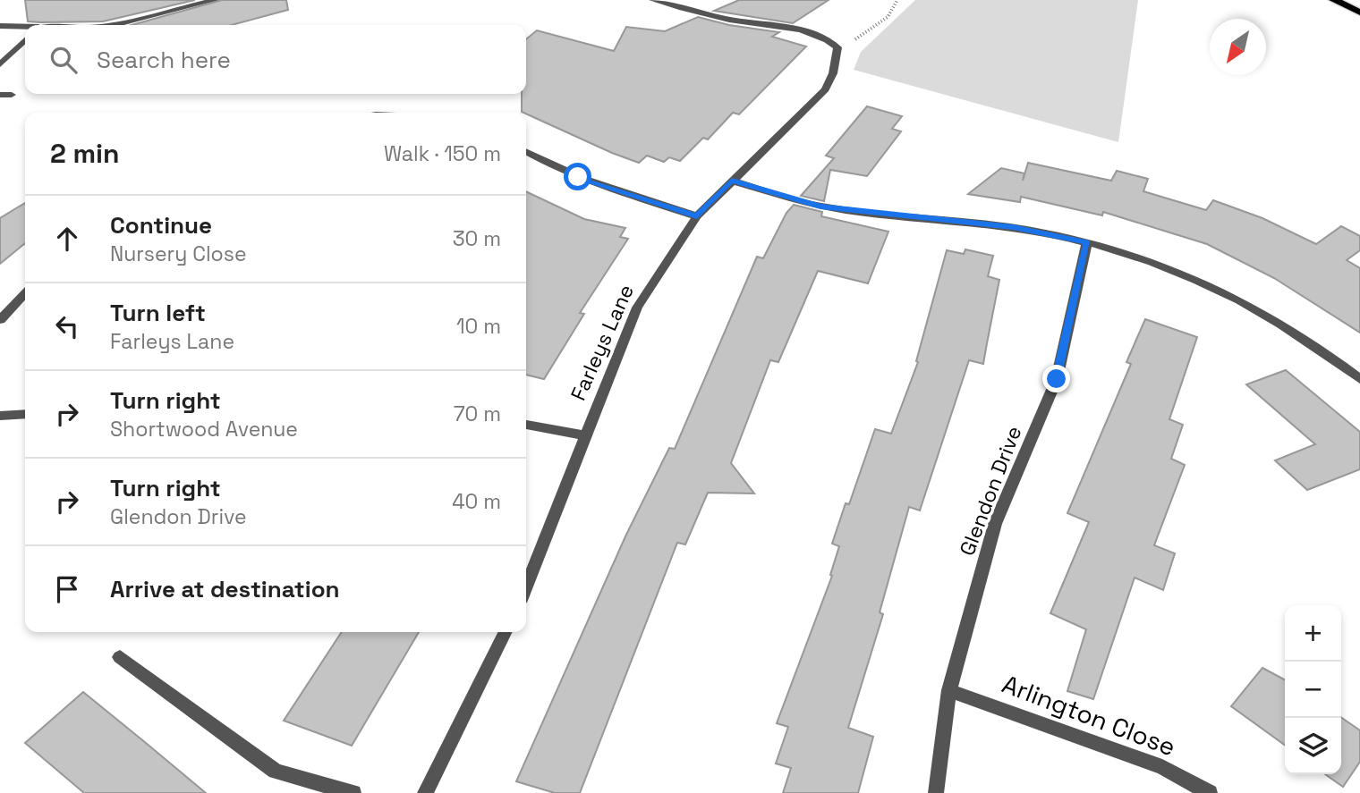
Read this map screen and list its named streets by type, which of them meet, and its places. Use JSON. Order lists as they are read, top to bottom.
{
  "streets": {
    "street": ["Farleys Lane", "Glendon Drive", "Arlington Close"]
  },
  "crossings": [
    ["Glendon Drive", "Arlington Close"]
  ],
  "north": "bottom left",
  "page": {
    "search": "Search here",
    "heading": ["2 min", "Walk · 150 m"],
    "list": [
      ["Continue", "Nursery Close", "30 m"],
      ["Turn left", "Farleys Lane", "10 m"],
      ["Turn right", "Shortwood Avenue", "70 m"],
      ["Turn right", "Glendon Drive", "40 m"],
      "Arrive at destination"
    ],
    "map_buttons": ["+", "−"]
  }
}
